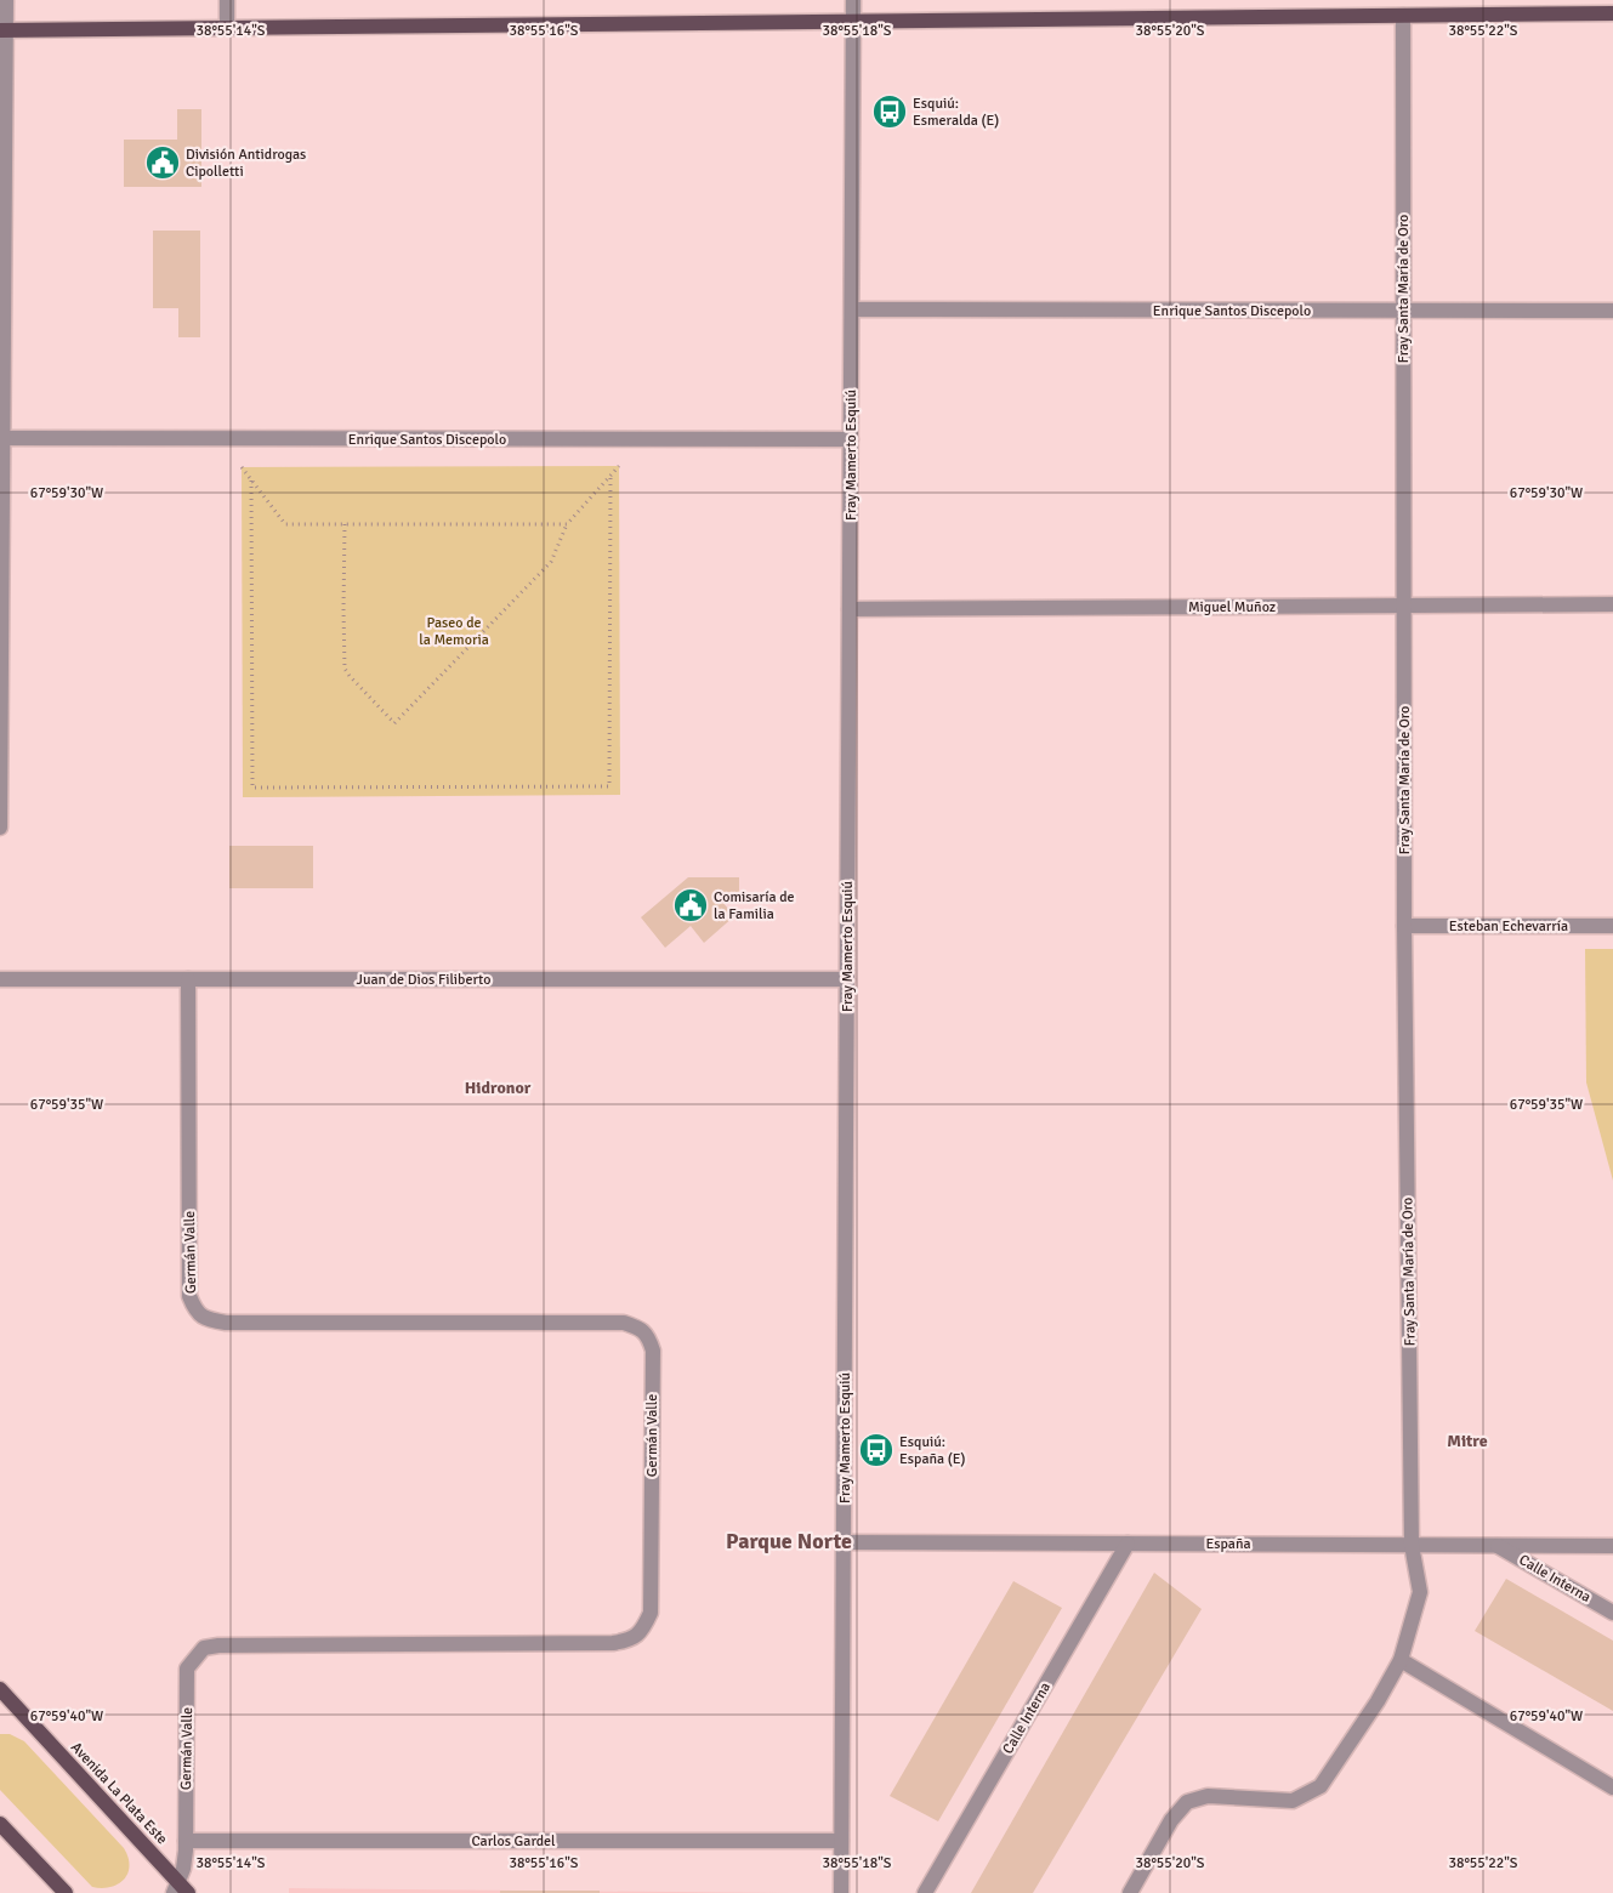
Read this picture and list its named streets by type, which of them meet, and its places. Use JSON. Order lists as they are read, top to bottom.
{
  "streets": {
    "main road": ["Avenida La Plata Este"],
    "street": [
      "Fray Santa María de Oro",
      "Enrique Santos Discepolo",
      "Fray Mamerto Esquiú",
      "Miguel Muñoz",
      "Esteban Echevarría",
      "Juan de Dios Filiberto",
      "Germán Valle",
      "España",
      "Calle Interna",
      "Carlos Gardel"
    ]
  },
  "crossings": [
    ["Fray Santa María de Oro", "Enrique Santos Discepolo"],
    ["Fray Santa María de Oro", "Miguel Muñoz"],
    ["Fray Santa María de Oro", "Esteban Echevarría"],
    ["Fray Santa María de Oro", "España"],
    ["Enrique Santos Discepolo", "Fray Mamerto Esquiú"],
    ["Fray Mamerto Esquiú", "Miguel Muñoz"],
    ["Fray Mamerto Esquiú", "Juan de Dios Filiberto"],
    ["Fray Mamerto Esquiú", "España"],
    ["Fray Mamerto Esquiú", "Carlos Gardel"],
    ["Juan de Dios Filiberto", "Germán Valle"],
    ["Germán Valle", "Avenida La Plata Este"],
    ["Germán Valle", "Carlos Gardel"],
    ["España", "Calle Interna"]
  ],
  "districts": ["Hidronor", "Mitre", "Parque Norte"],
  "parks": ["Paseo de la Memoria"],
  "places": {
    "bus stop": ["Esquiú: Esmeralda (E)", "Esquiú: España (E)"],
    "public building": ["División Antidrogas Cipolletti", "Comisaría de la Familia"]
  },
  "coordinates": [
    "38°55'14\"S",
    "38°55'16\"S",
    "38°55'18\"S",
    "38°55'20\"S",
    "38°55'22\"S",
    "67°59'30\"W",
    "67°59'35\"W",
    "67°59'40\"W"
  ]
}
